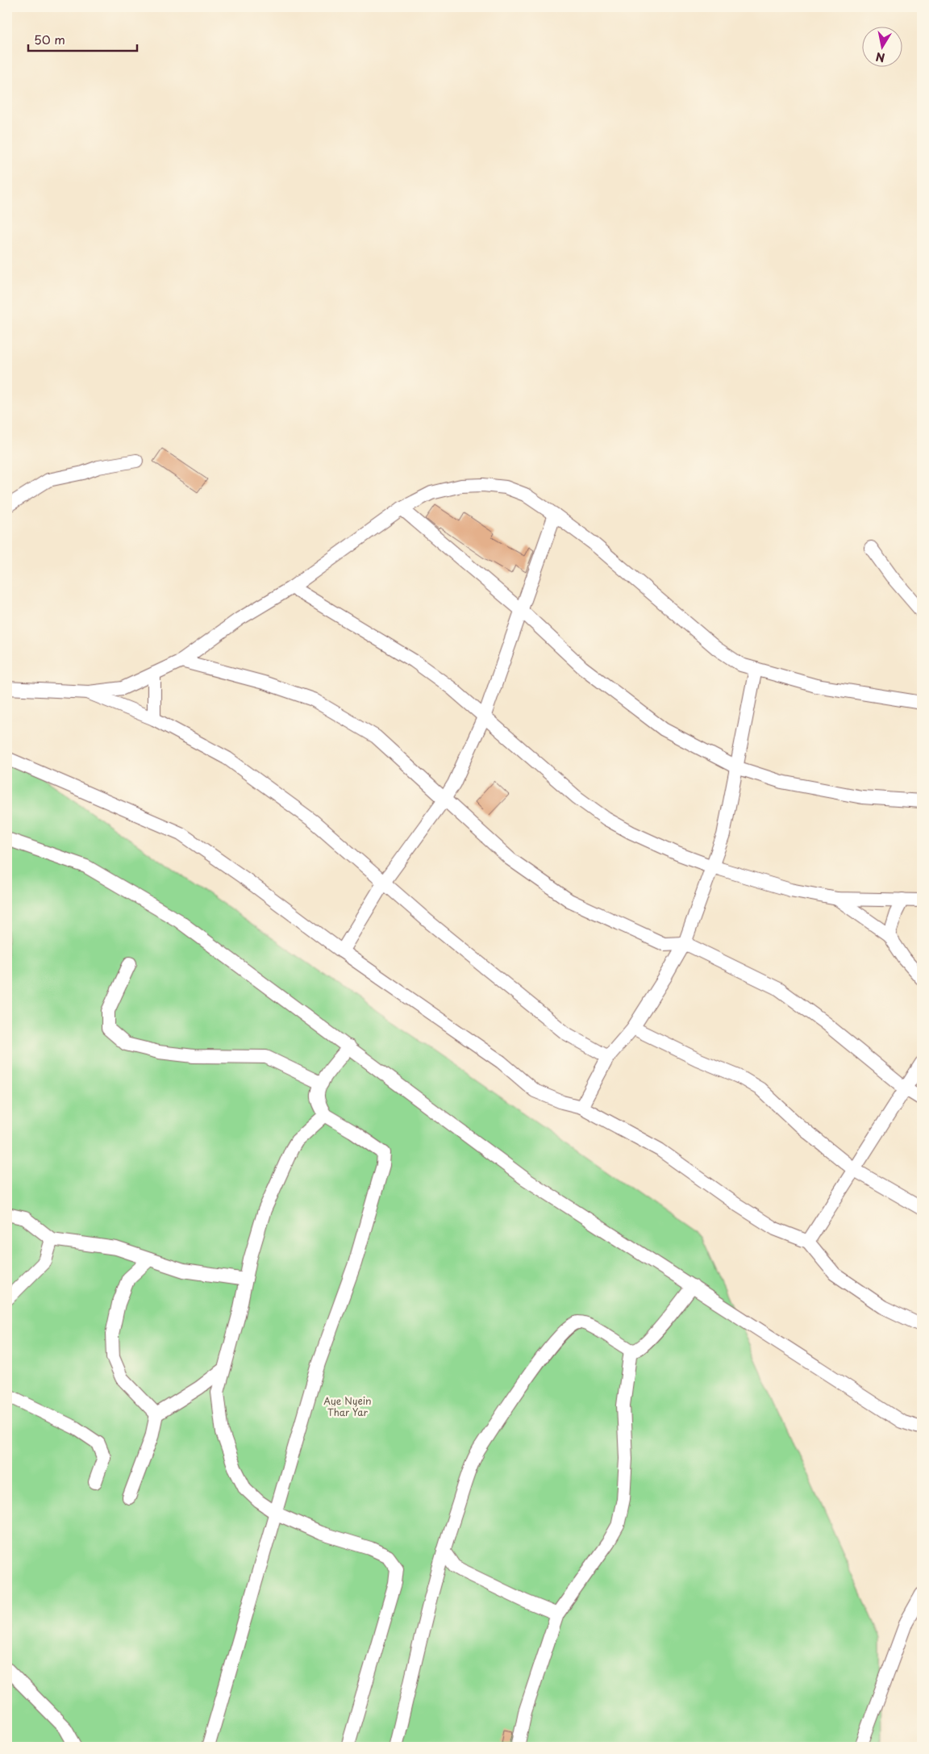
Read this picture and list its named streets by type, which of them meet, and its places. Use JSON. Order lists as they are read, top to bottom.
{
  "parks": ["Aye Nyein Thar Yar"],
  "scale_bar": "50 m",
  "north": "bottom"
}
